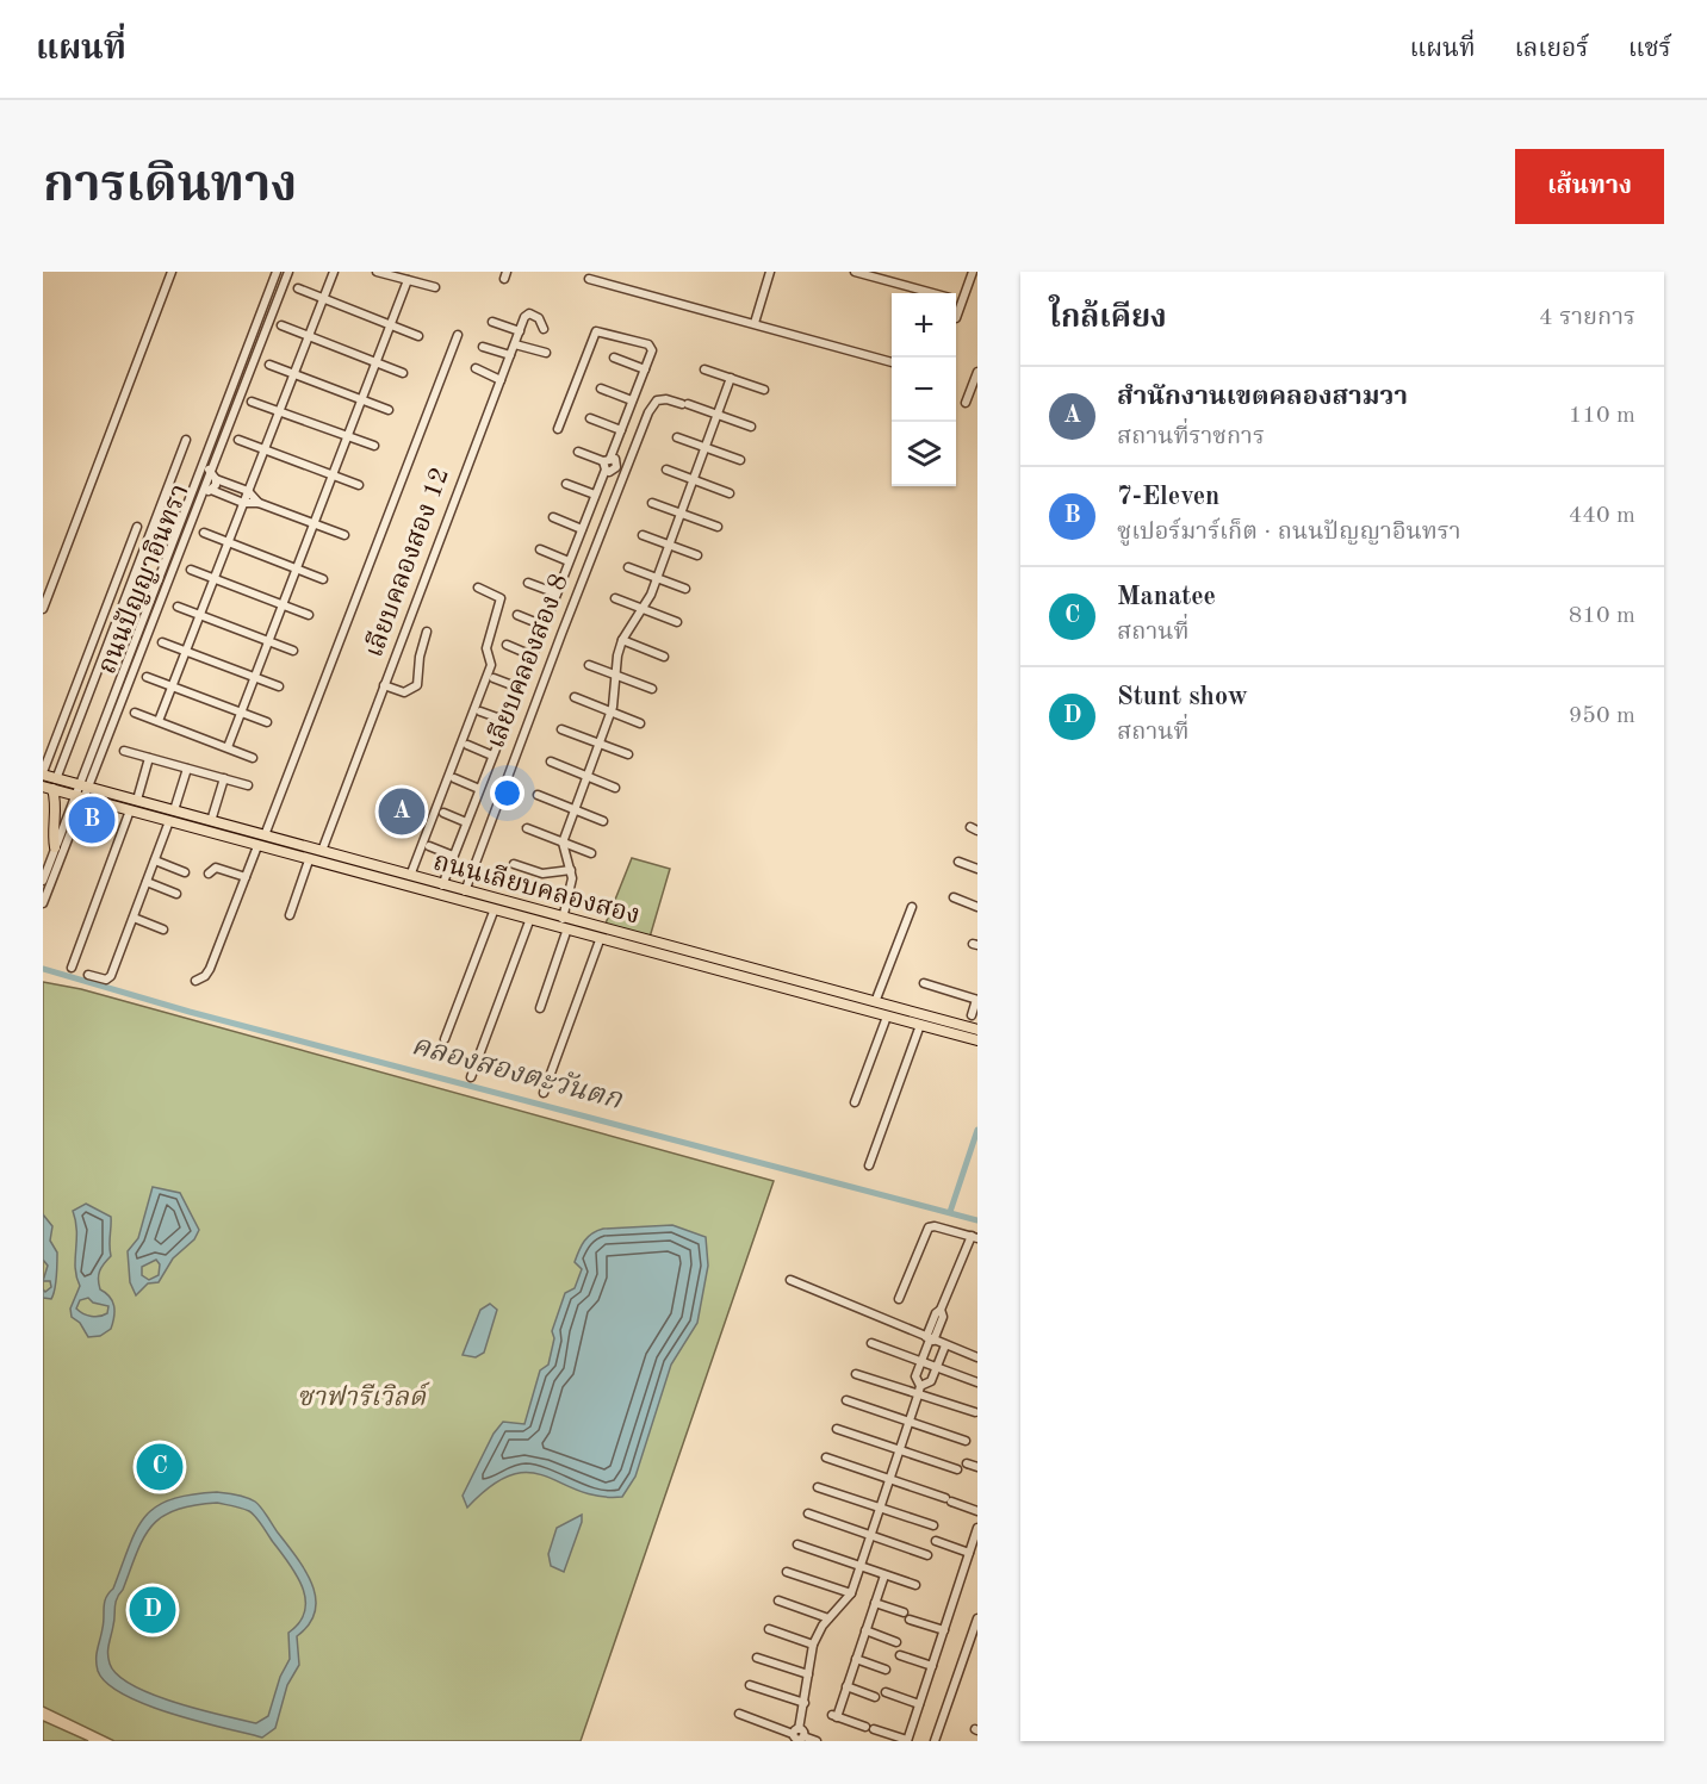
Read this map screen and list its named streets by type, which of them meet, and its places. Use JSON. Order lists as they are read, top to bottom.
{
  "streets": {
    "main road": ["ถนนเลียบคลองสอง"],
    "street": ["เลียบคลองสอง 12", "ถนนปัญญาอินทรา", "เลียบคลองสอง 8"]
  },
  "crossings": [
    ["เลียบคลองสอง 12", "ถนนเลียบคลองสอง"],
    ["ถนนปัญญาอินทรา", "ถนนเลียบคลองสอง"],
    ["เลียบคลองสอง 8", "ถนนเลียบคลองสอง"]
  ],
  "water": ["คลองสองตะวันตก"],
  "parks": ["ซาฟารีเวิลด์"],
  "page": {
    "header": "แผนที่",
    "nav": ["แผนที่", "เลเยอร์", "แชร์"],
    "title": "การเดินทาง",
    "buttons": "เส้นทาง",
    "heading": ["ใกล้เคียง", "4 รายการ"],
    "map_buttons": ["+", "−"],
    "list": [
      {
        "mark": "A",
        "name": "สำนักงานเขตคลองสามวา",
        "note": "สถานที่ราชการ",
        "value": "110 m"
      },
      {
        "mark": "B",
        "name": "7-Eleven",
        "note": "ซูเปอร์มาร์เก็ต · ถนนปัญญาอินทรา",
        "value": "440 m"
      },
      {
        "mark": "C",
        "name": "Manatee",
        "note": "สถานที่",
        "value": "810 m"
      },
      {
        "mark": "D",
        "name": "Stunt show",
        "note": "สถานที่",
        "value": "950 m"
      }
    ],
    "pins": [
      "A",
      "B",
      "C",
      "D"
    ]
  }
}
